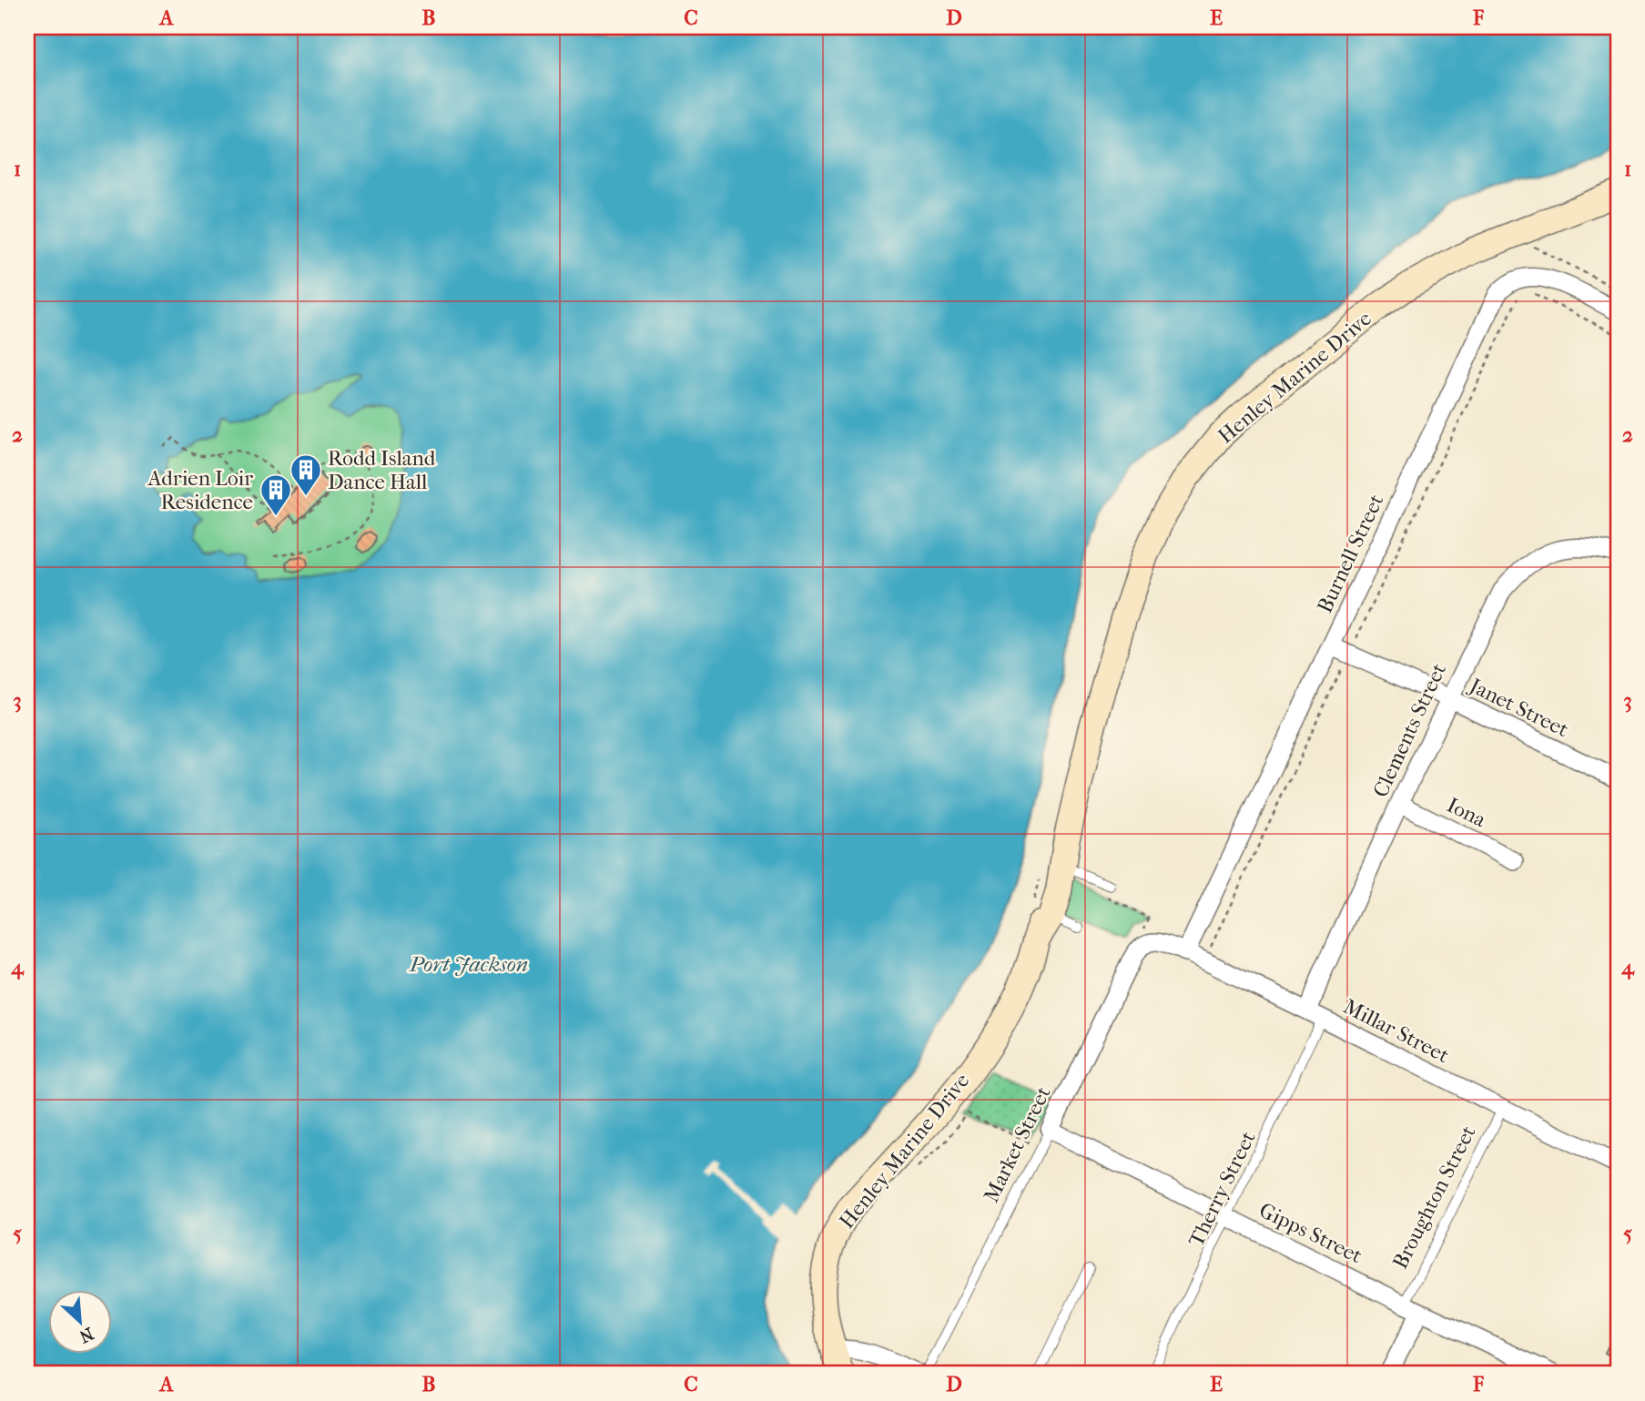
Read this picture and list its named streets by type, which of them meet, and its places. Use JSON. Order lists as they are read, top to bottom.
{
  "streets": {
    "main road": ["Henley Marine Drive"],
    "street": [
      "Burnell Street",
      "Janet Street",
      "Clements Street",
      "Iona",
      "Millar Street",
      "Market Street",
      "Broughton Street",
      "Gipps Street"
    ],
    "lane": ["Therry Street"]
  },
  "crossings": [
    ["Burnell Street", "Janet Street"],
    ["Burnell Street", "Millar Street"],
    ["Janet Street", "Clements Street"],
    ["Clements Street", "Iona"],
    ["Clements Street", "Millar Street"],
    ["Clements Street", "Therry Street"],
    ["Millar Street", "Market Street"],
    ["Millar Street", "Therry Street"],
    ["Millar Street", "Broughton Street"],
    ["Market Street", "Gipps Street"],
    ["Therry Street", "Gipps Street"],
    ["Broughton Street", "Gipps Street"]
  ],
  "water": ["Port Jackson"],
  "places": {
    "building": ["Rodd Island Dance Hall", "Adrien Loir Residence"]
  },
  "north": "bottom right",
  "grid": {
    "columns": [
      "A",
      "B",
      "C",
      "D",
      "E",
      "F"
    ],
    "rows": [
      "1",
      "2",
      "3",
      "4",
      "5"
    ]
  }
}
